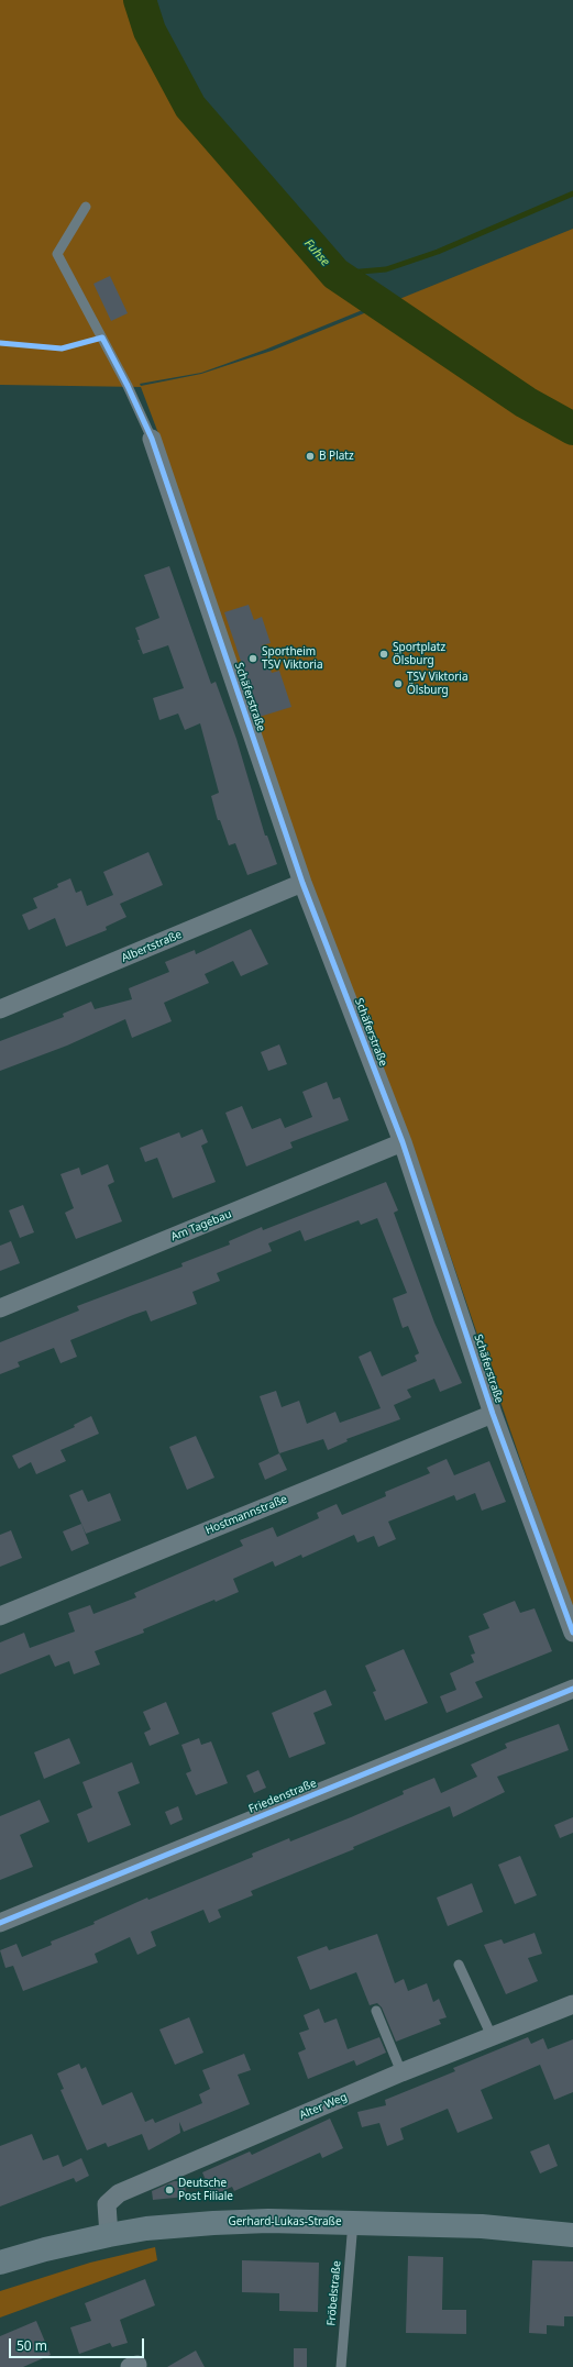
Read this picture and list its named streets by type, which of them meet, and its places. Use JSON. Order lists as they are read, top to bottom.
{
  "streets": {
    "street": [
      "Schäferstraße",
      "Albertstraße",
      "Am Tagebau",
      "Hostmannstraße",
      "Friedenstraße",
      "Alter Weg",
      "Gerhard-Lukas-Straße"
    ],
    "lane": ["Fröbelstraße"]
  },
  "crossings": [
    ["Schäferstraße", "Albertstraße"],
    ["Schäferstraße", "Am Tagebau"],
    ["Schäferstraße", "Hostmannstraße"],
    ["Alter Weg", "Gerhard-Lukas-Straße"],
    ["Gerhard-Lukas-Straße", "Fröbelstraße"]
  ],
  "water": ["Fuhse"],
  "places": [
    "B Platz",
    "Sportplatz Ölsburg",
    "Sportheim TSV Viktoria",
    "TSV Viktoria Ölsburg",
    "Deutsche Post Filiale"
  ],
  "scale_bar": "50 m"
}
